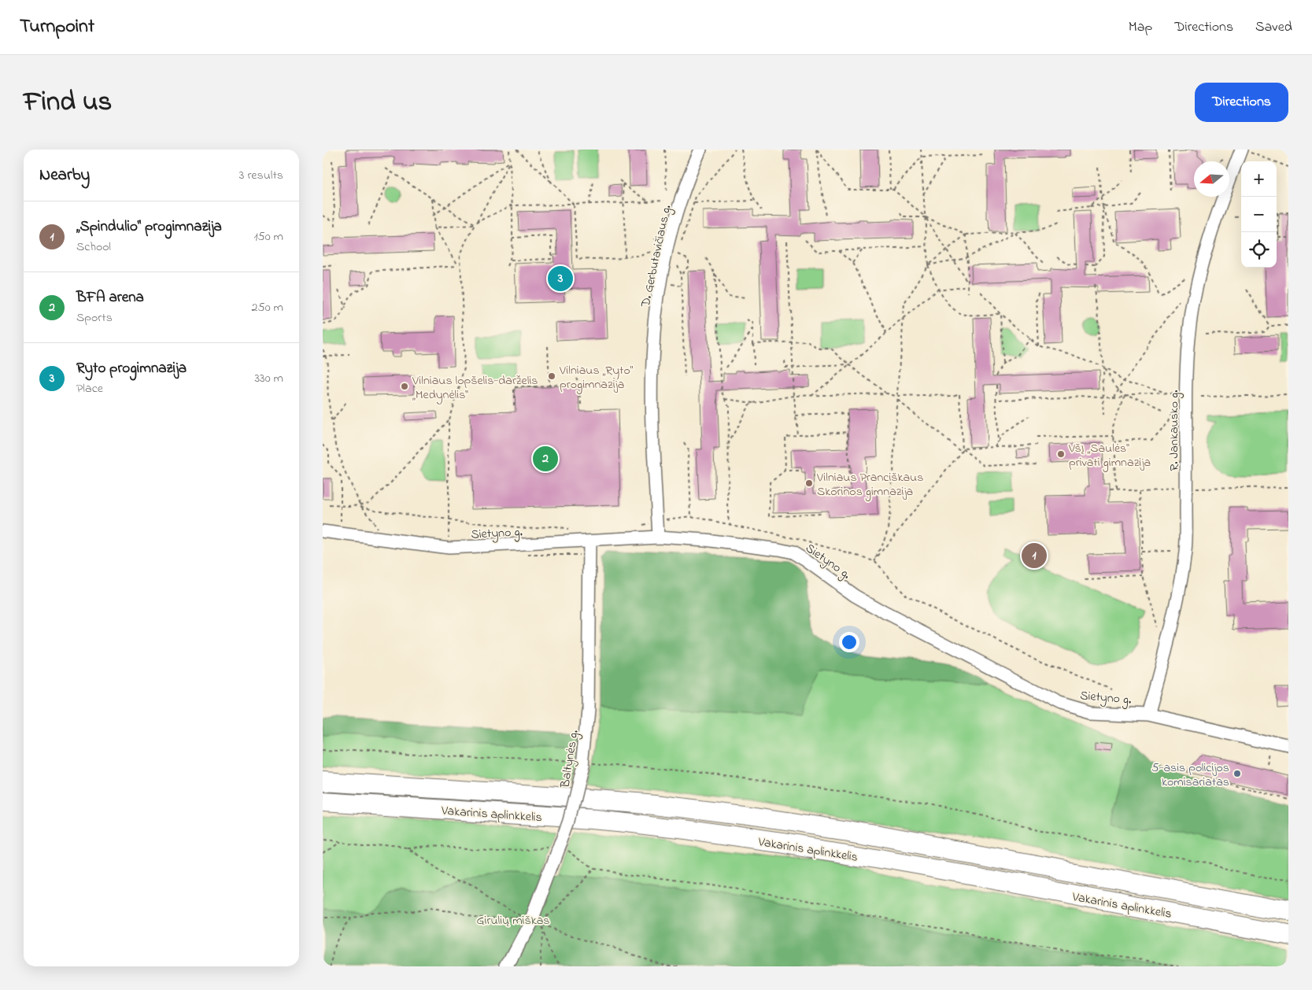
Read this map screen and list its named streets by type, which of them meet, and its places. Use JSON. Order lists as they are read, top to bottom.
{
  "streets": {
    "highway": ["Vakarinis aplinkkelis"],
    "street": [
      "D. Gerbutavičiaus g.",
      "R. Jankausko g.",
      "Sietyno g.",
      "Baltynės g."
    ]
  },
  "crossings": [
    ["D. Gerbutavičiaus g.", "Sietyno g."],
    ["R. Jankausko g.", "Sietyno g."],
    ["Sietyno g.", "Baltynės g."]
  ],
  "parks": ["Girulių miškas"],
  "places": [
    "Vilniaus „Ryto“ progimnazija",
    "Vilniaus lopšelis-darželis „Medynėlis“",
    "VšĮ „Saulės“ privati gimnazija",
    "Vilniaus Pranciškaus Skorinos gimnazija",
    "5-asis policijos komisariatas"
  ],
  "north": "left",
  "page": {
    "header": "Turnpoint",
    "nav": ["Map", "Directions", "Saved"],
    "title": "Find us",
    "buttons": "Directions",
    "heading": ["Nearby", "3 results"],
    "map_buttons": ["+", "−"],
    "list": [
      {
        "mark": "1",
        "name": "„Spindulio“ progimnazija",
        "note": "School",
        "value": "150 m"
      },
      {
        "mark": "2",
        "name": "BFA arena",
        "note": "Sports",
        "value": "250 m"
      },
      {
        "mark": "3",
        "name": "Ryto progimnazija",
        "note": "Place",
        "value": "330 m"
      }
    ],
    "pins": ["3", "2", "1"]
  }
}
